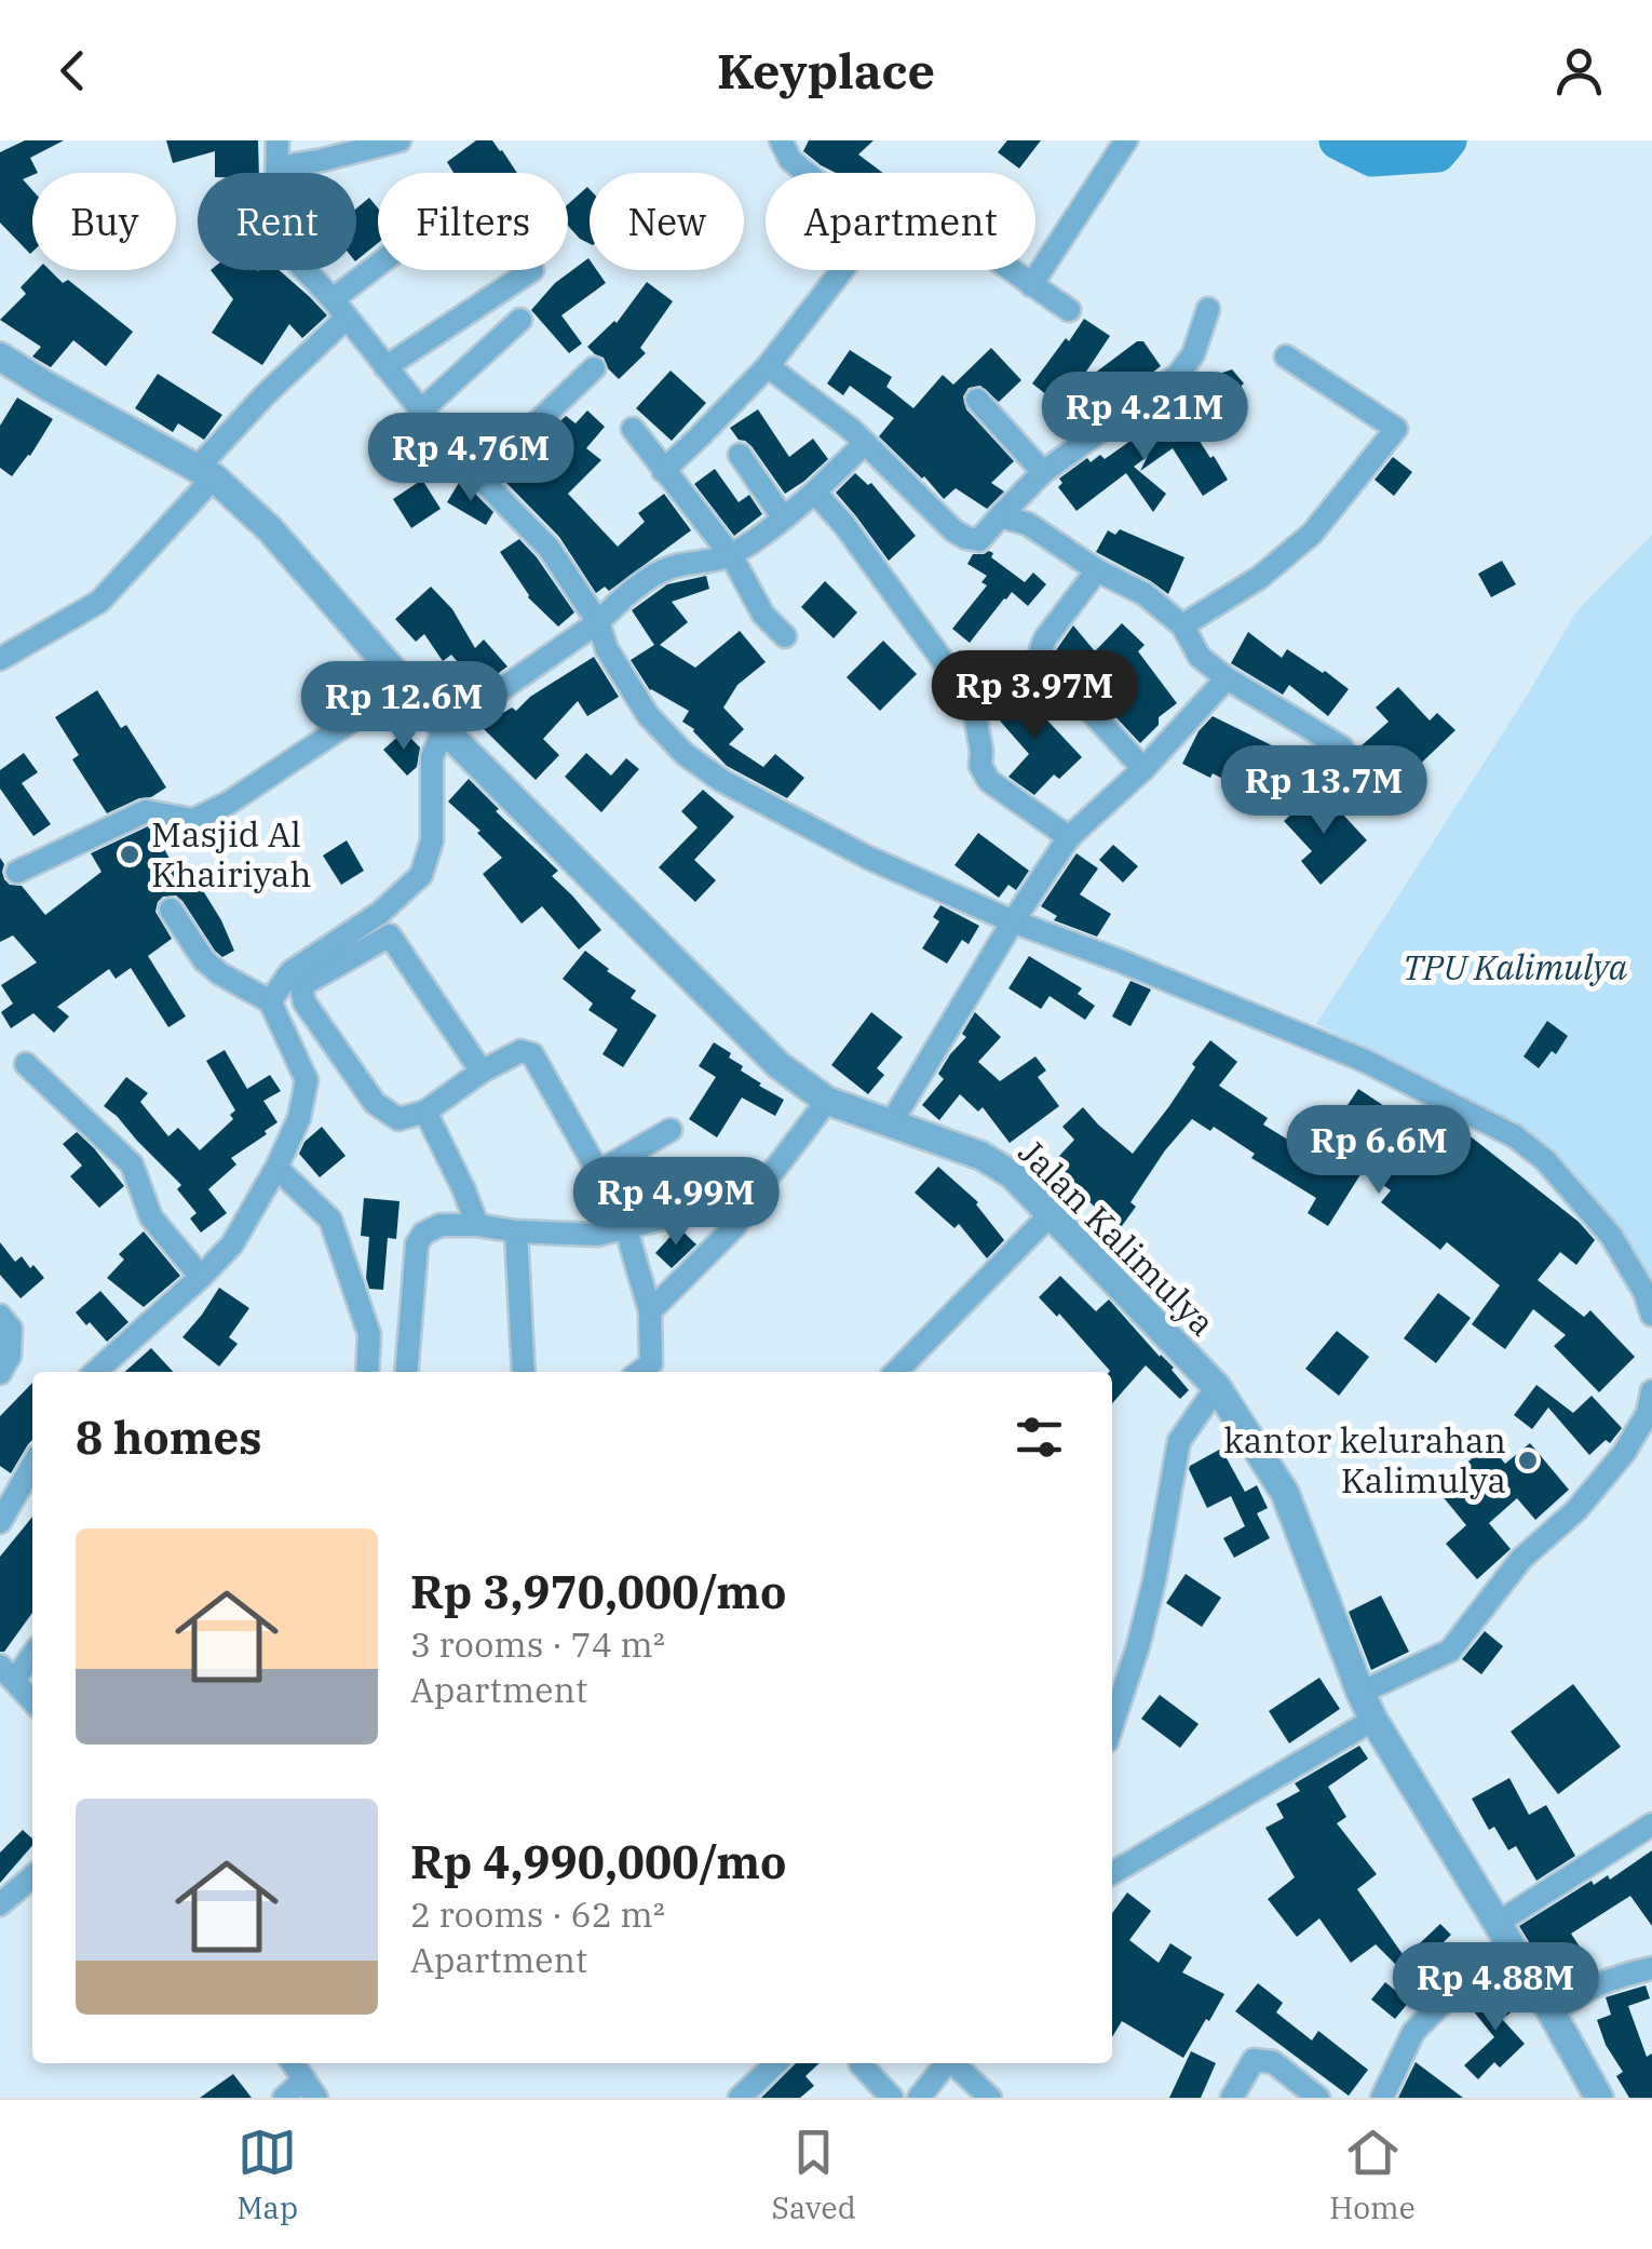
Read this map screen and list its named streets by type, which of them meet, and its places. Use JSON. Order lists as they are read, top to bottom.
{
  "streets": {
    "street": ["Jalan Kalimulya"]
  },
  "parks": ["TPU Kalimulya"],
  "places": ["Masjid Al Khairiyah", "kantor kelurahan Kalimulya"],
  "page": {
    "header": "Keyplace",
    "chip": [
      "Buy",
      "Rent",
      "Filters",
      "New",
      "Apartment"
    ],
    "price": [
      "Rp 4.21M",
      "Rp 4.76M",
      "Rp 3.97M",
      "Rp 12.6M",
      "Rp 13.7M",
      "Rp 6.6M",
      "Rp 4.99M",
      "Rp 4.88M"
    ],
    "heading": "8 homes",
    "list": [
      {
        "name": "Rp 3,970,000/mo",
        "note": "3 rooms · 74 m² · Apartment"
      },
      {
        "name": "Rp 4,990,000/mo",
        "note": "2 rooms · 62 m² · Apartment"
      }
    ],
    "tabs": ["Map", "Saved", "Home"]
  }
}
